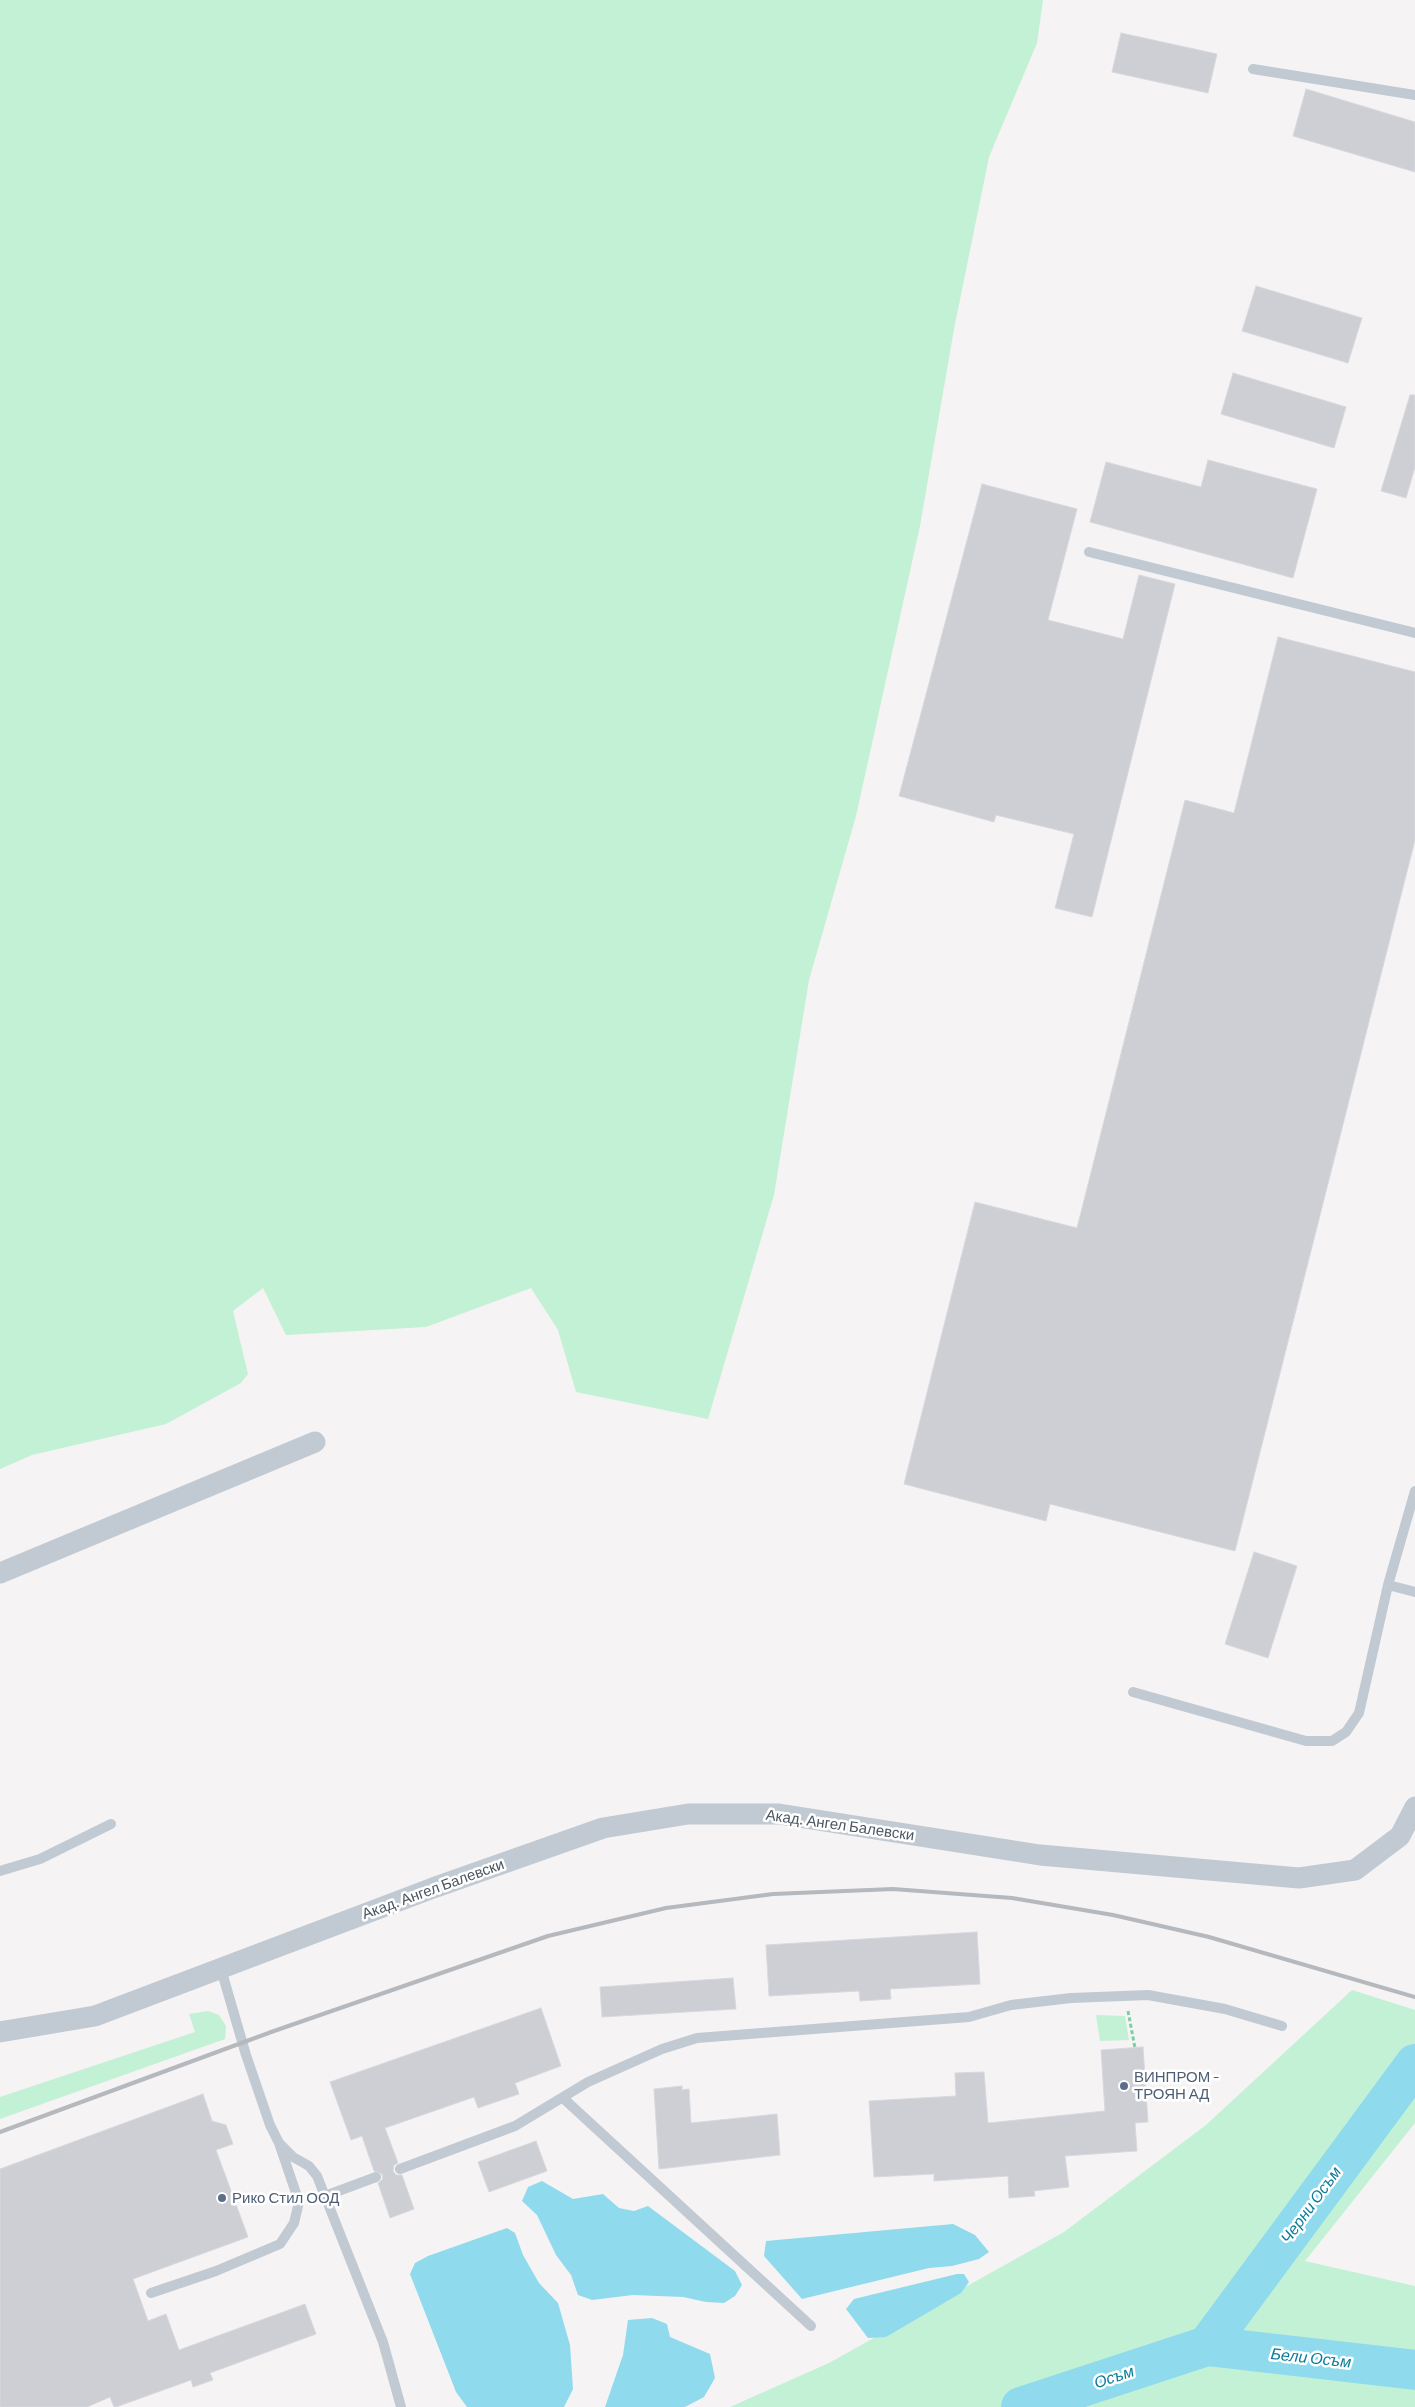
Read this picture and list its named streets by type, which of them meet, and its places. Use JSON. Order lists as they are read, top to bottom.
{
  "streets": {
    "street": ["Акад. Ангел Балевски"]
  },
  "water": ["Черни Осъм", "Бели Осъм", "Осъм"],
  "places": ["ВИНПРОМ - ТРОЯН АД", "Рико Стил ООД"]
}
